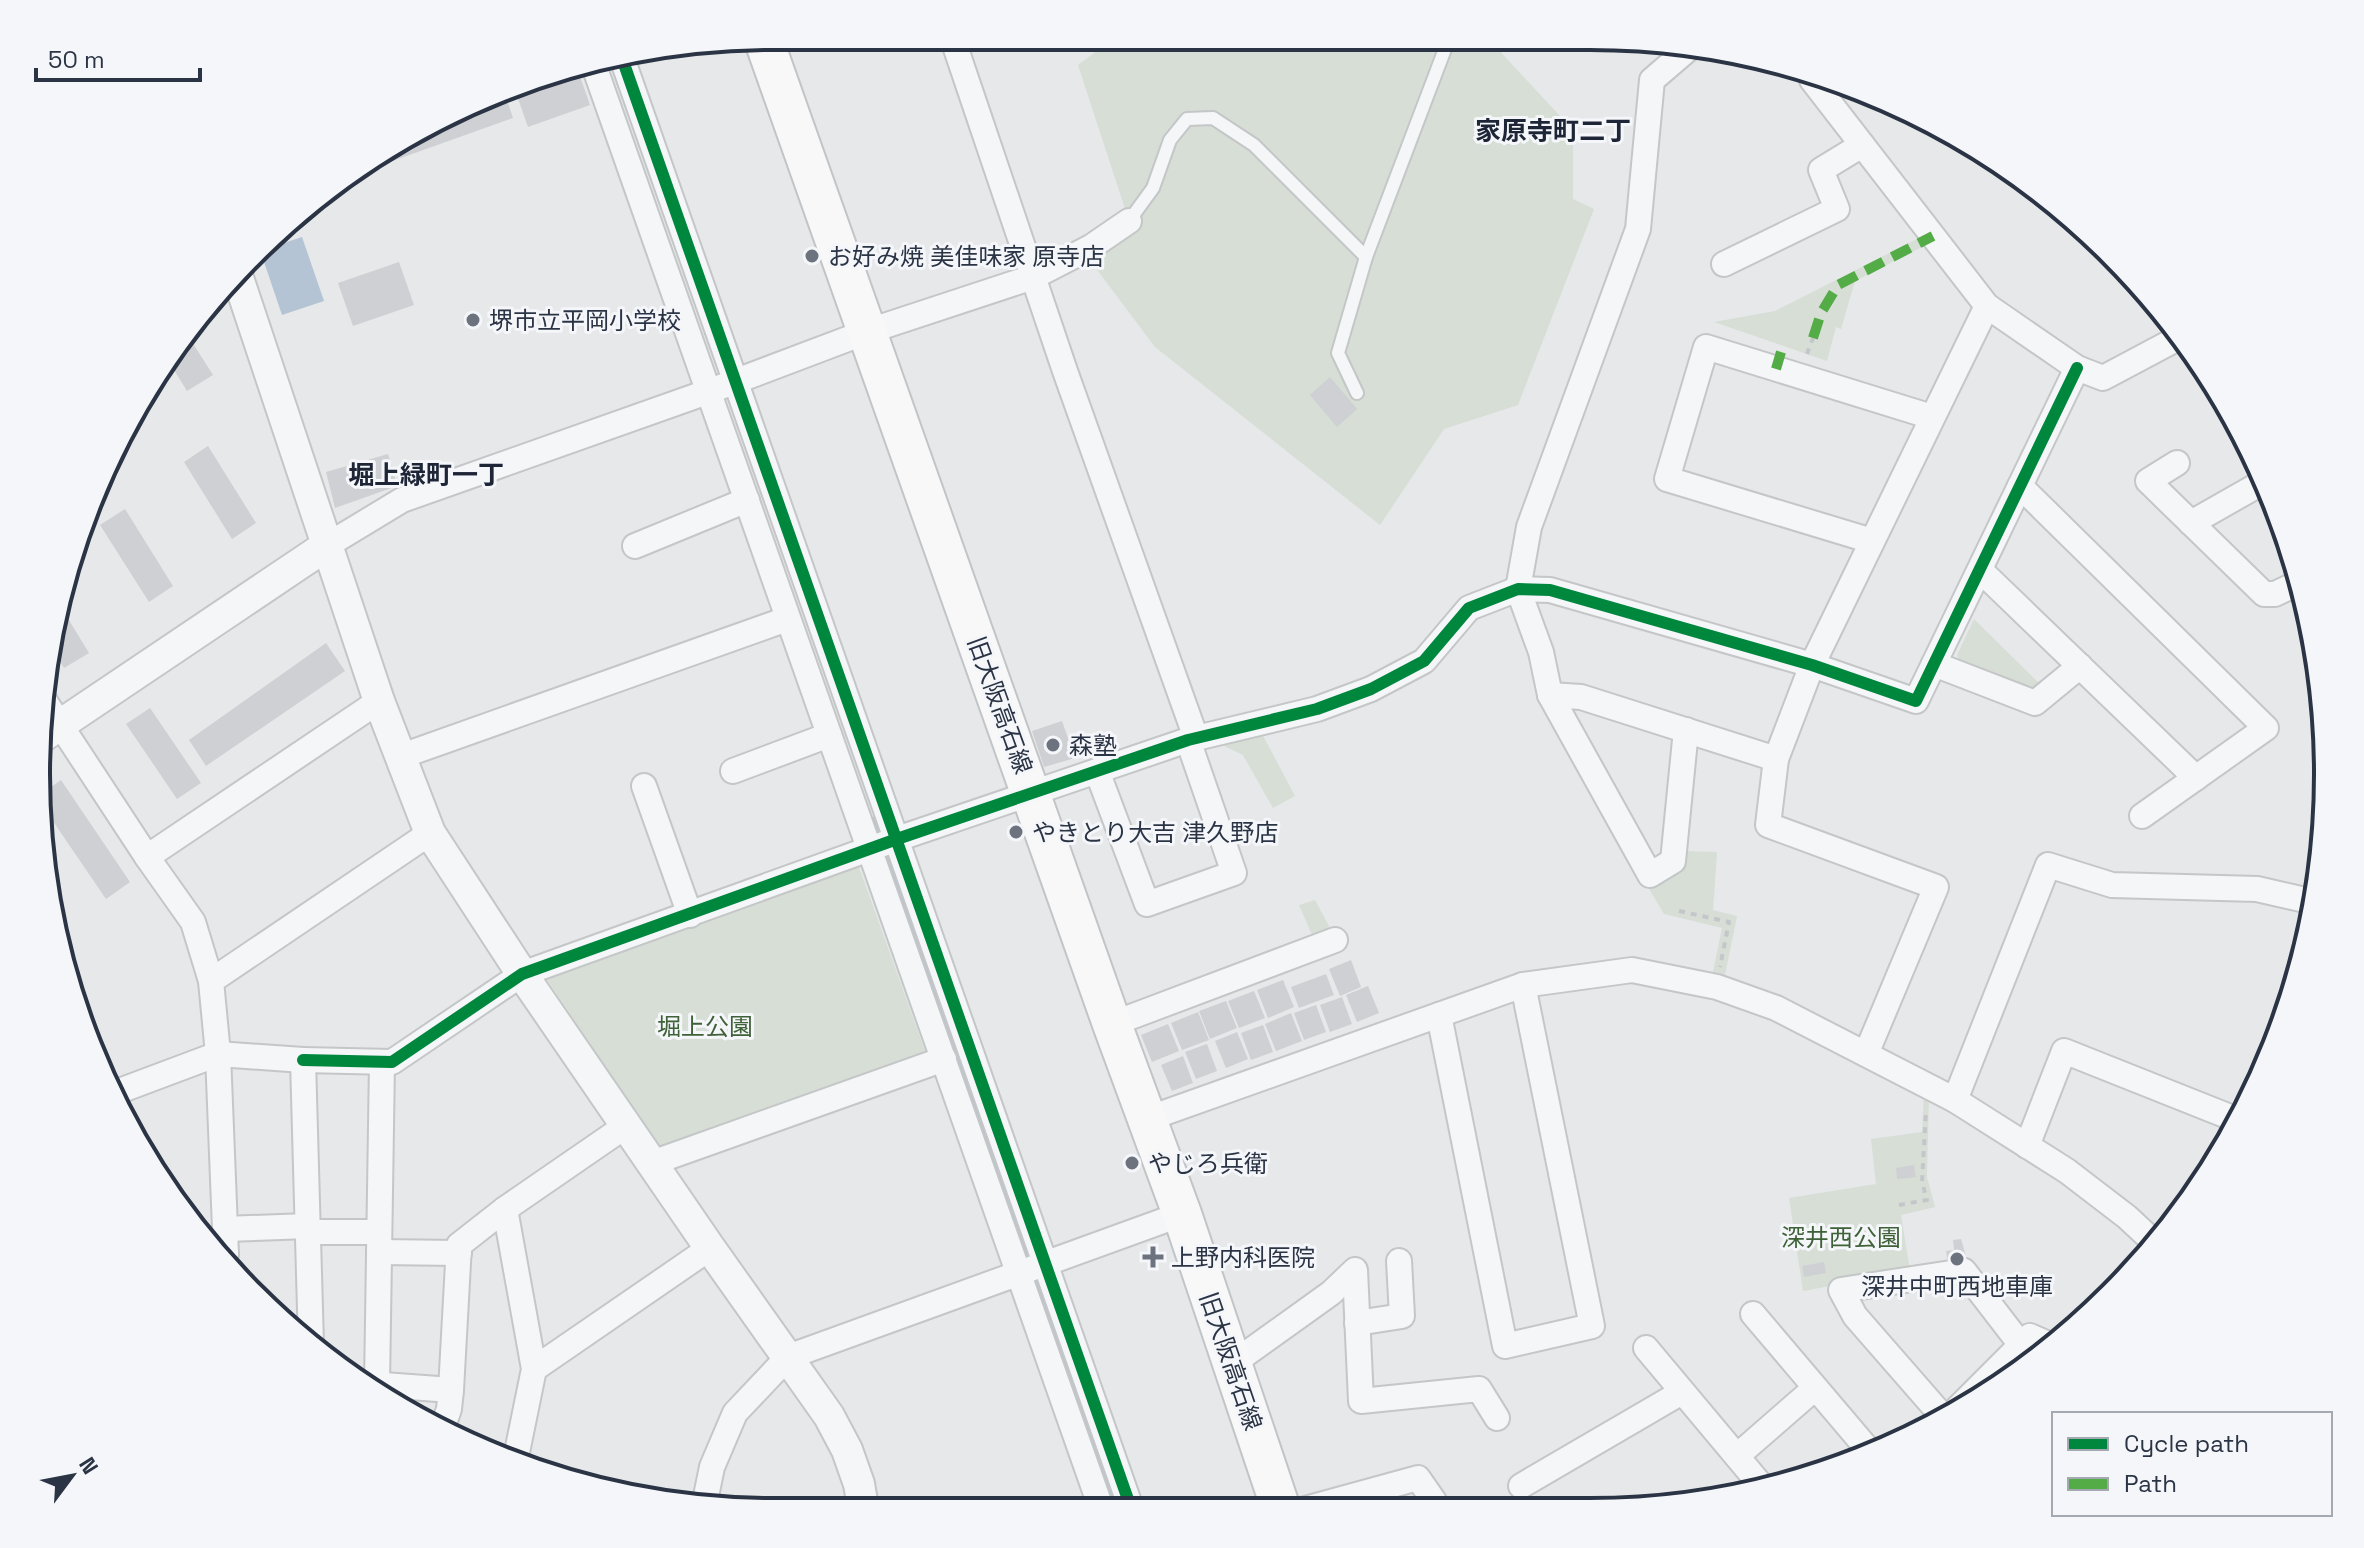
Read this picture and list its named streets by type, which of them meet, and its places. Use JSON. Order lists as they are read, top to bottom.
{
  "streets": {
    "main road": ["旧大阪高石線"]
  },
  "districts": ["家原寺町二丁", "堀上緑町一丁"],
  "parks": ["堀上公園", "深井西公園"],
  "places": {
    "other": [
      "お好み焼 美佳味家 原寺店",
      "堺市立平岡小学校",
      "森塾",
      "やきとり大吉 津久野店",
      "やじろ兵衛",
      "深井中町西地車庫"
    ],
    "health": ["上野内科医院"]
  },
  "legend": ["Cycle path", "Path"],
  "scale_bar": "50 m",
  "north": "top right"
}
